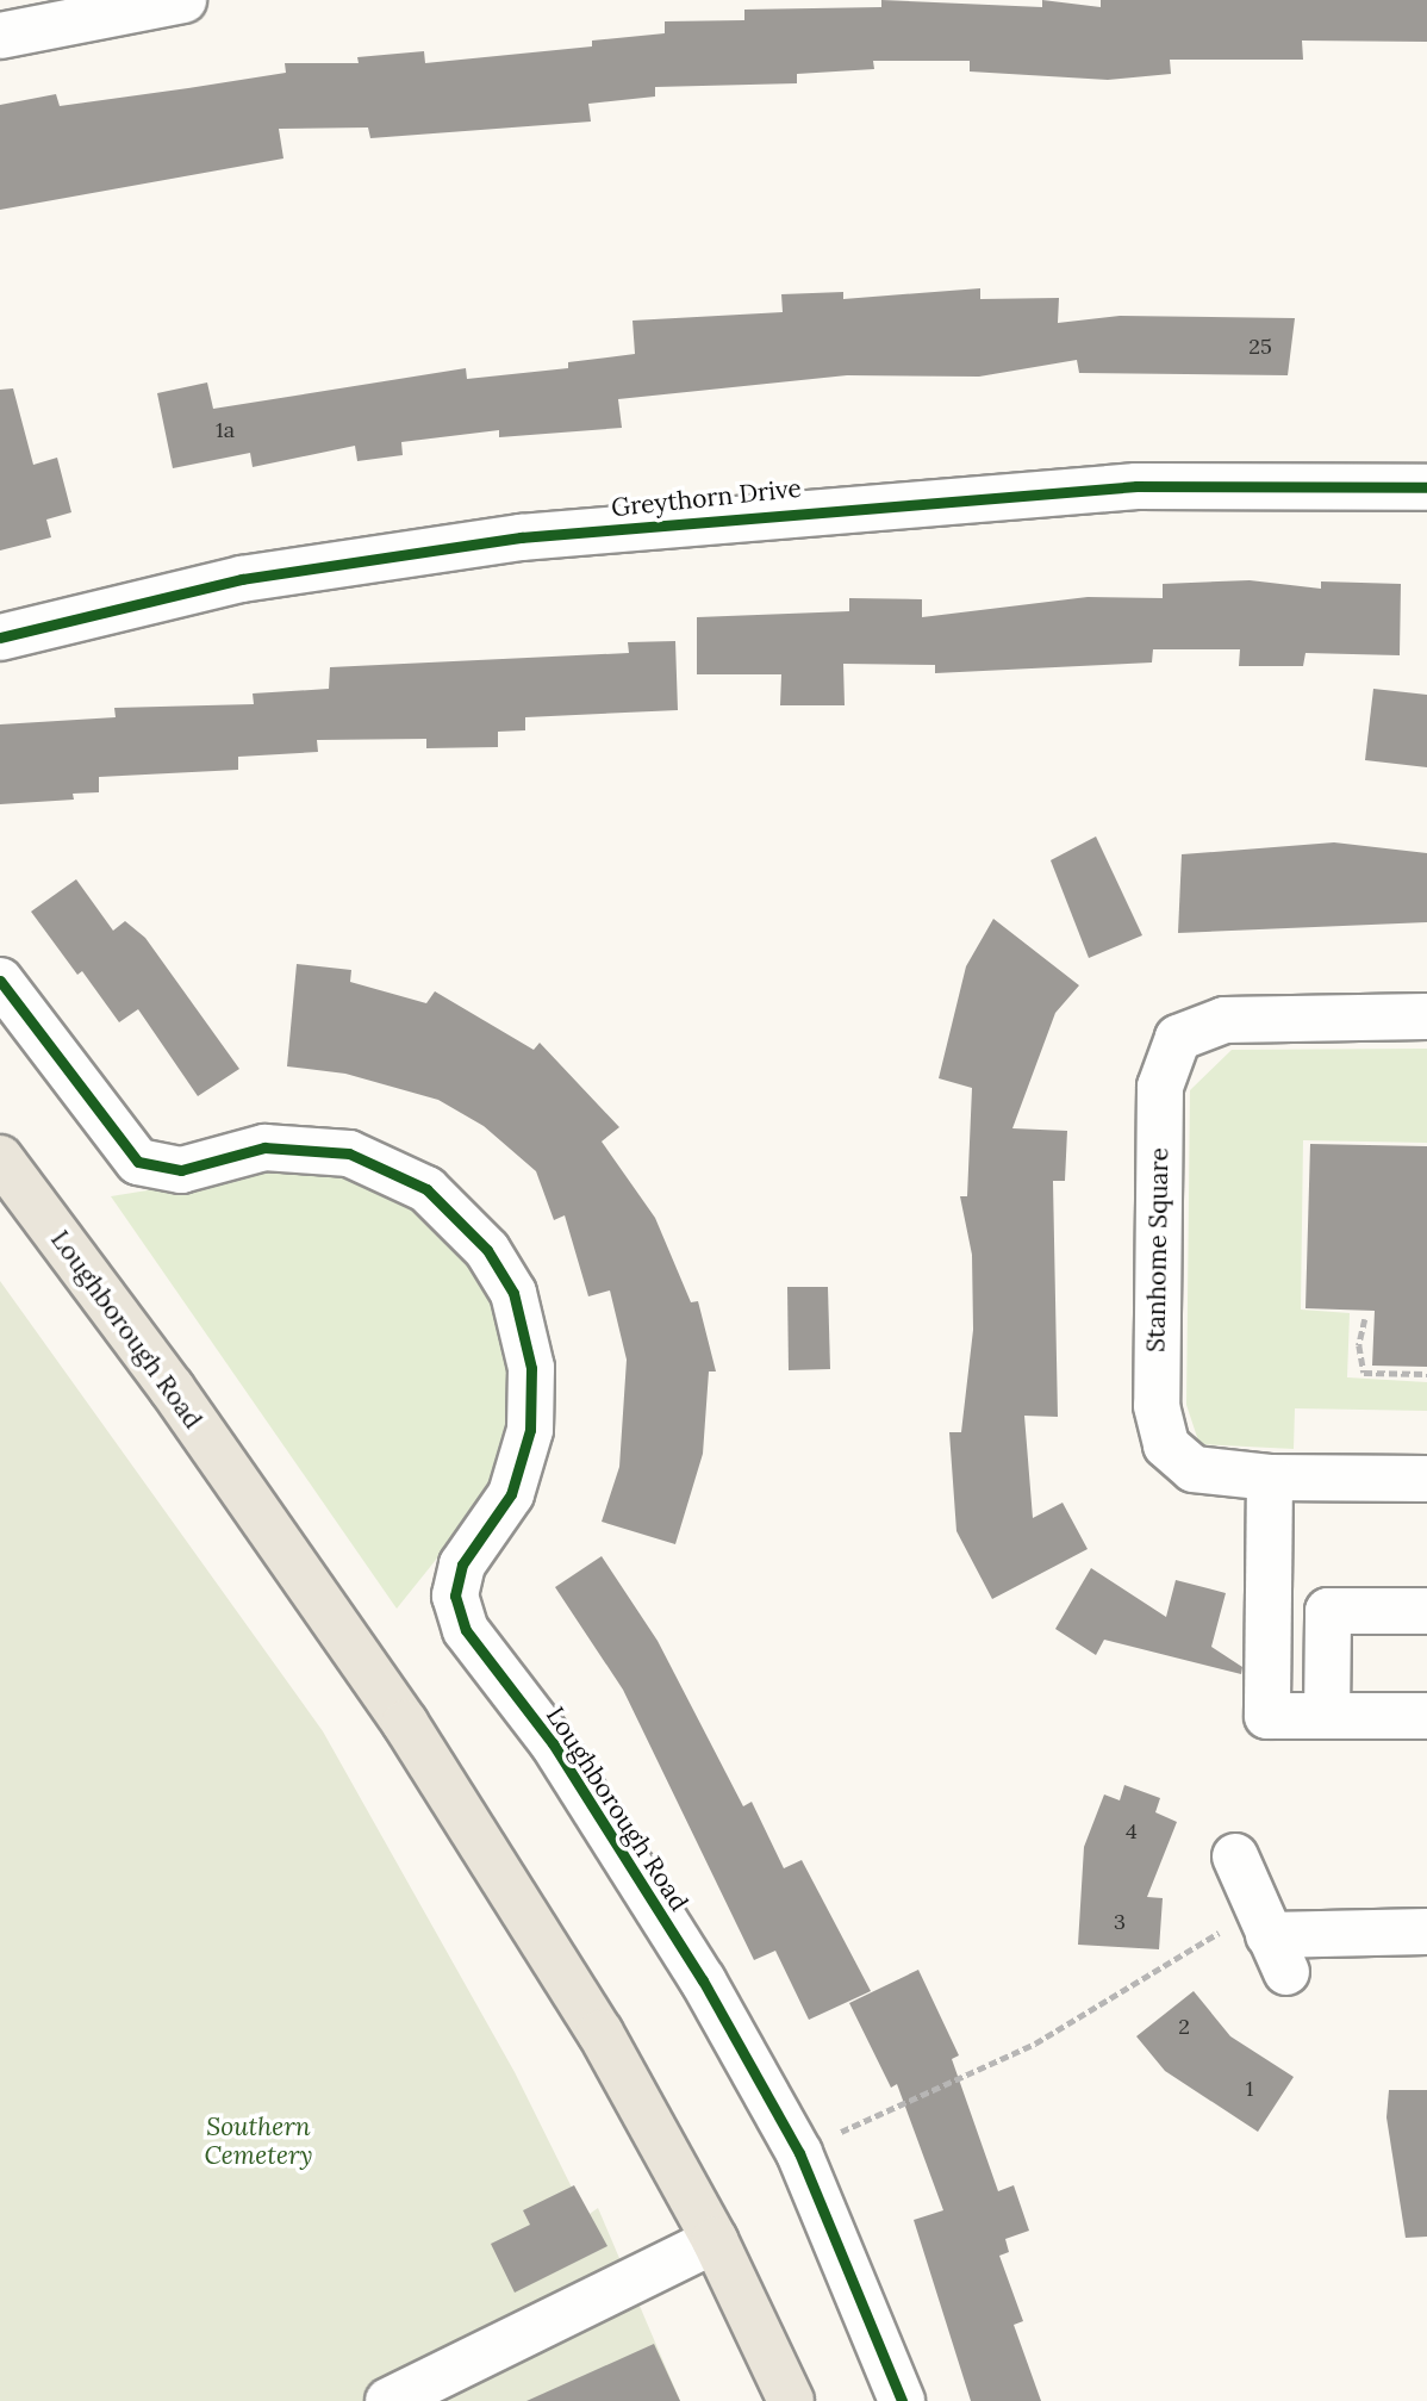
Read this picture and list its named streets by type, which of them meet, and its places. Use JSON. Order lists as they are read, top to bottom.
{
  "streets": {
    "main road": ["Loughborough Road"],
    "street": ["Greythorn Drive", "Stanhome Square"]
  },
  "parks": ["Southern Cemetery"],
  "house_numbers": [
    "25",
    "1a",
    "4",
    "3",
    "2",
    "1"
  ]
}
